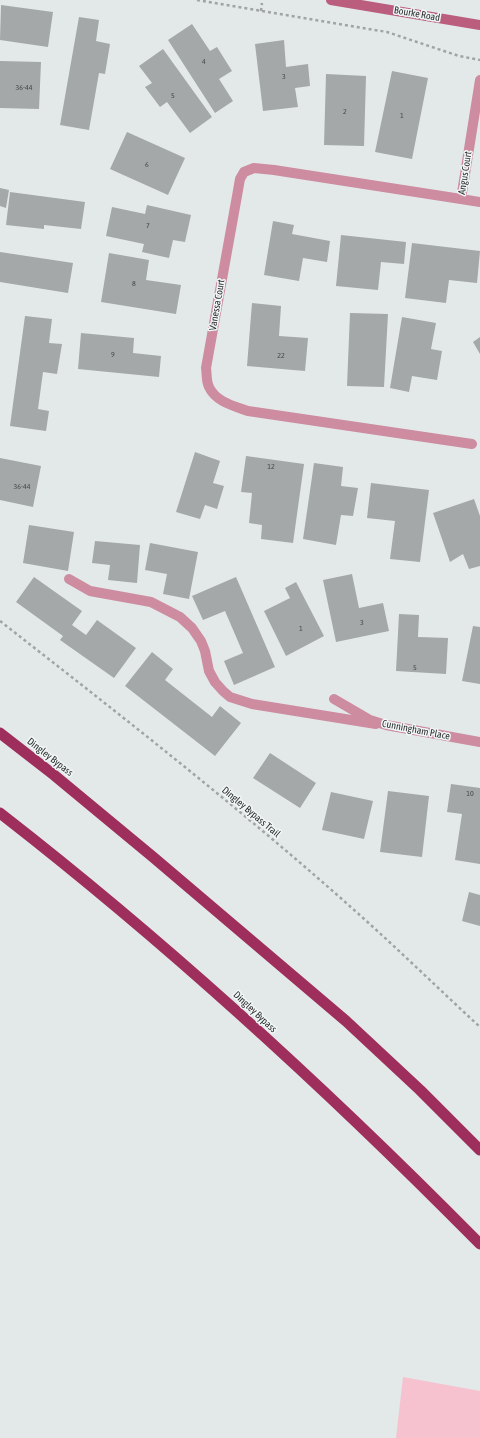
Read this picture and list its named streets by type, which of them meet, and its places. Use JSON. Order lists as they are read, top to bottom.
{
  "streets": {
    "highway": ["Dingley Bypass"],
    "main road": ["Bourke Road"],
    "street": ["Angus Court", "Vanessa Court", "Cunningham Place"],
    "path": ["Dingley Bypass Trail"]
  },
  "crossings": [
    ["Angus Court", "Vanessa Court"]
  ],
  "house_numbers": [
    "4",
    "3",
    "36-44",
    "5",
    "2",
    "1",
    "6",
    "7",
    "8",
    "9",
    "22",
    "12",
    "36-44",
    "3",
    "1",
    "5",
    "10"
  ]
}
